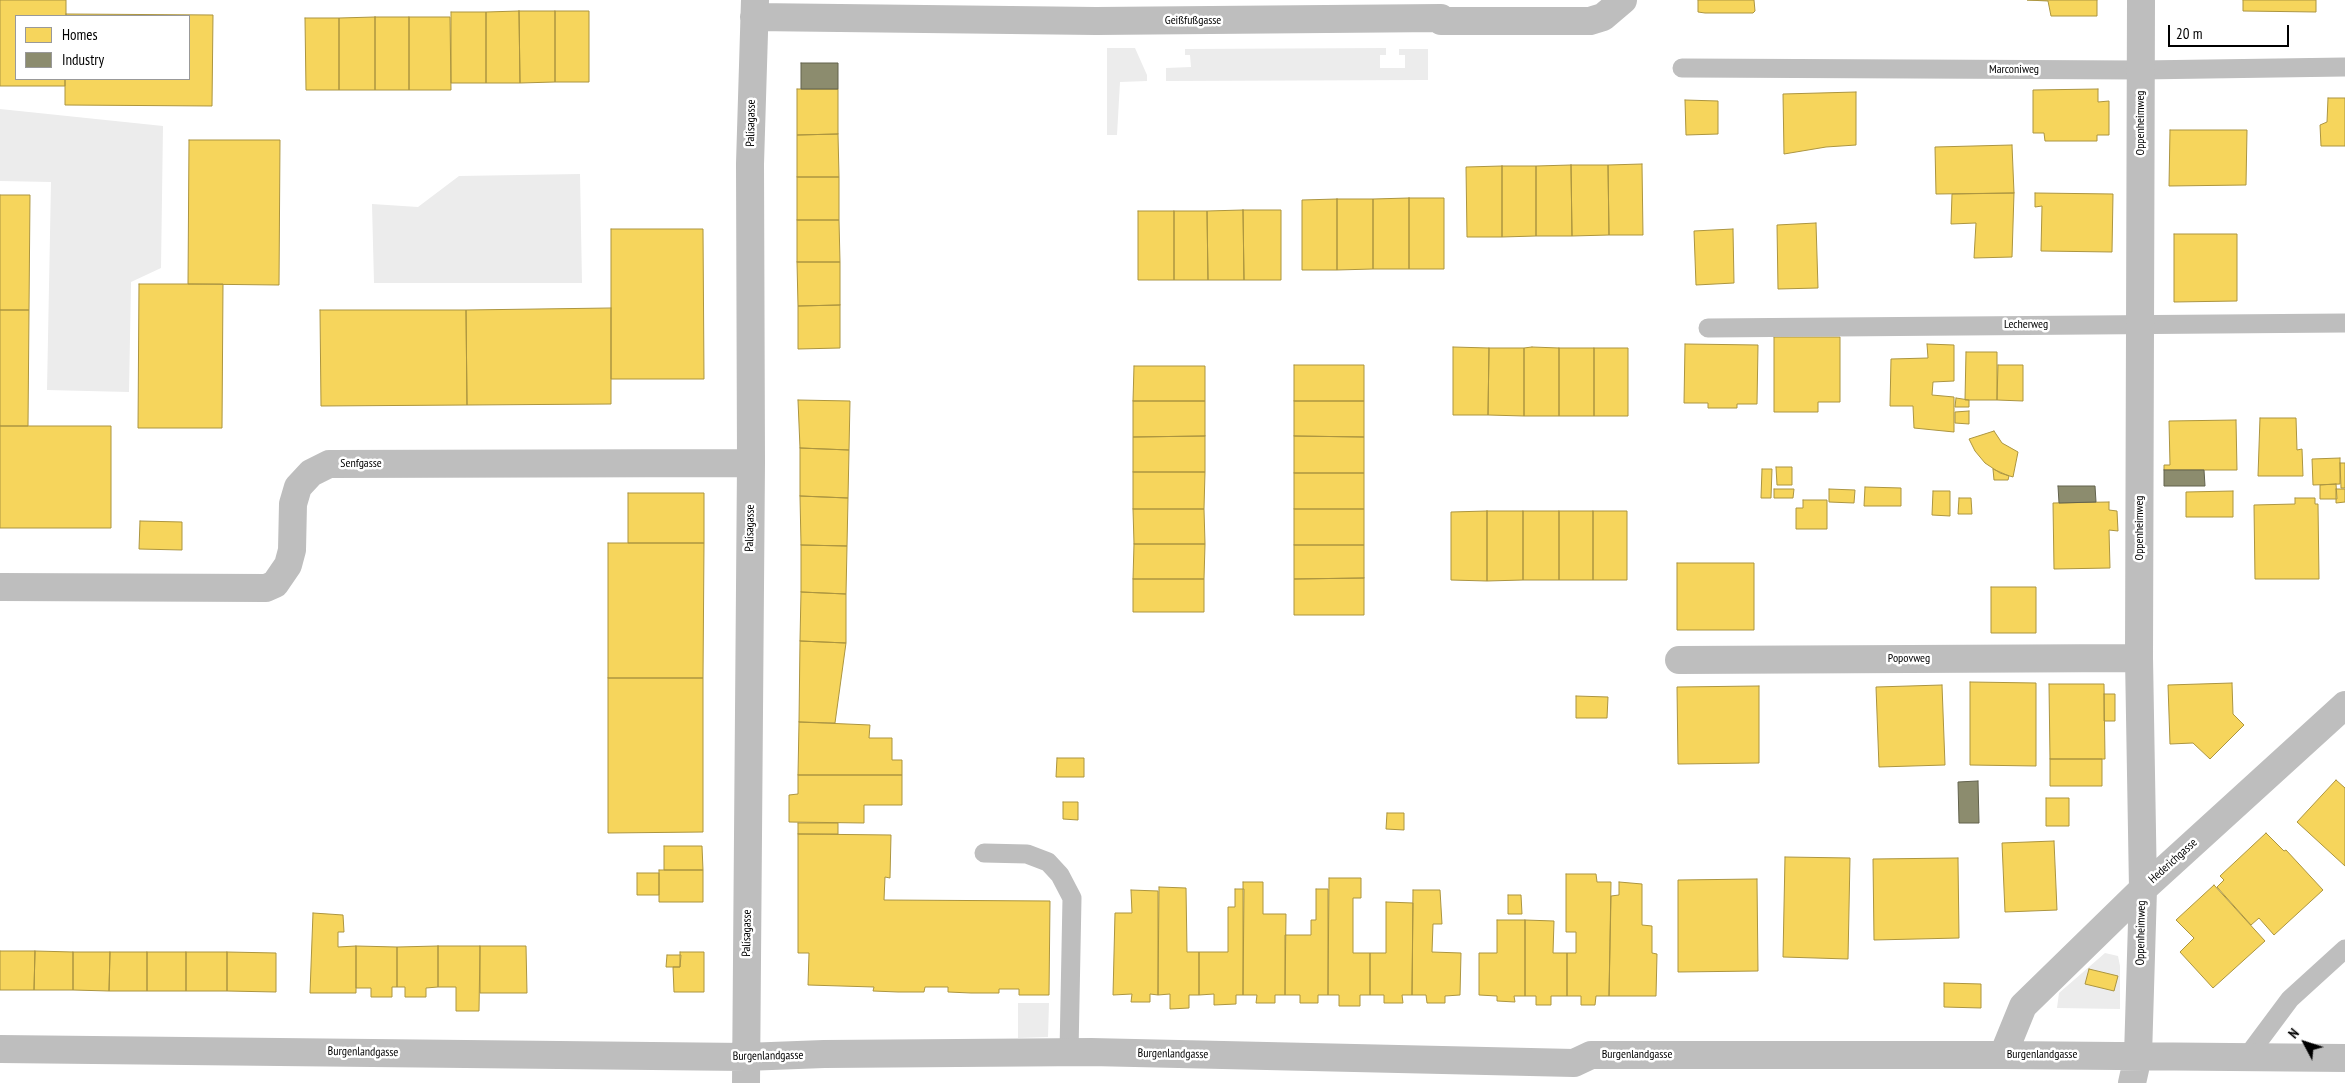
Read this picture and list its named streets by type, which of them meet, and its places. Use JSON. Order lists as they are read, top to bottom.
{
  "streets": {
    "street": [
      "Geißfußgasse",
      "Palisagasse",
      "Oppenheimweg",
      "Senfgasse",
      "Popovweg",
      "Hederichgasse",
      "Burgenlandgasse"
    ],
    "lane": ["Marconiweg", "Lecherweg"]
  },
  "crossings": [
    ["Geißfußgasse", "Palisagasse"],
    ["Marconiweg", "Oppenheimweg"],
    ["Palisagasse", "Senfgasse"],
    ["Palisagasse", "Burgenlandgasse"],
    ["Oppenheimweg", "Lecherweg"],
    ["Oppenheimweg", "Popovweg"],
    ["Oppenheimweg", "Hederichgasse"],
    ["Oppenheimweg", "Burgenlandgasse"],
    ["Hederichgasse", "Burgenlandgasse"]
  ],
  "legend": ["Homes", "Industry"],
  "scale_bar": "20 m",
  "north": "top left"
}
